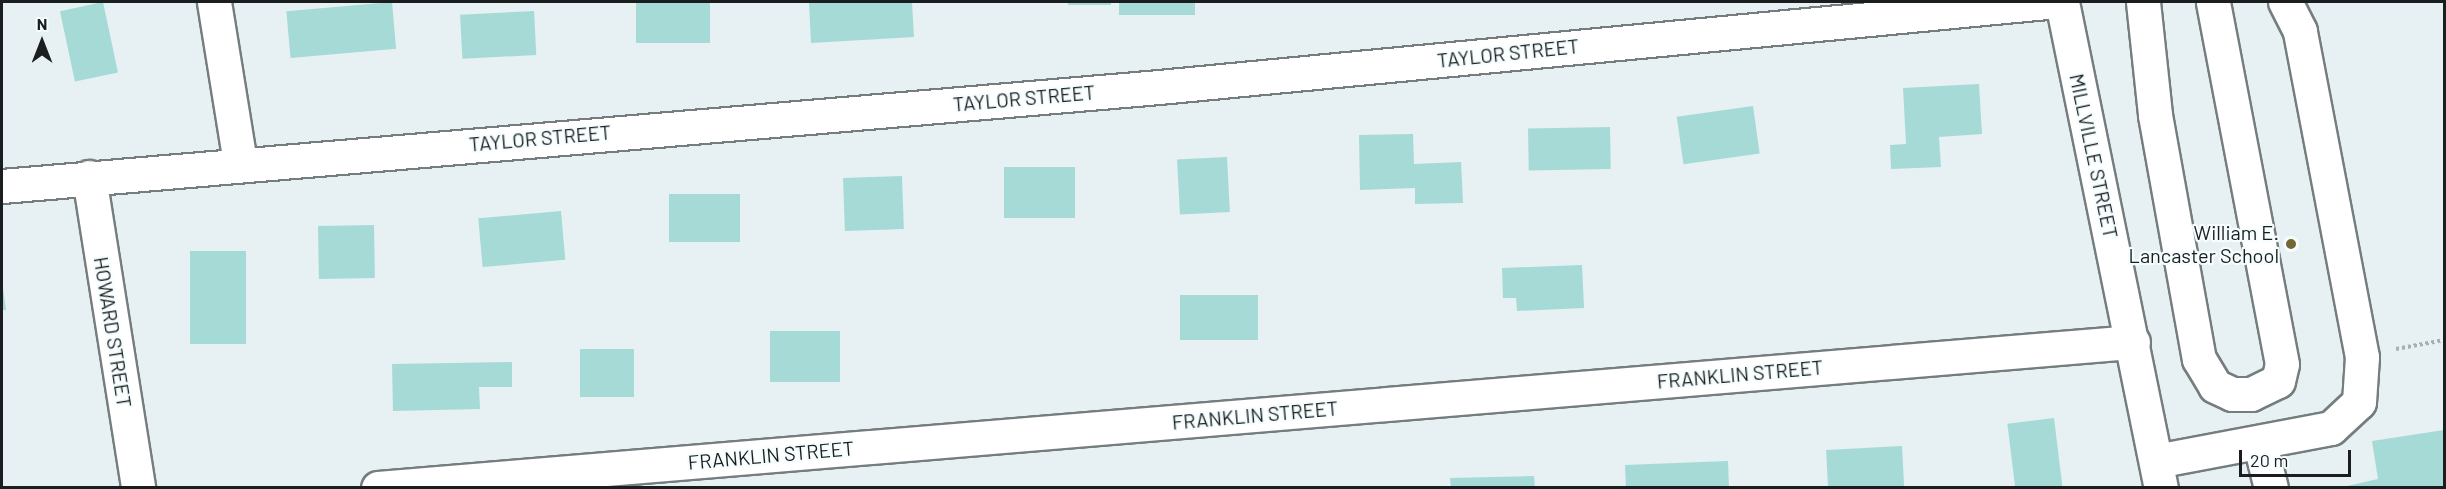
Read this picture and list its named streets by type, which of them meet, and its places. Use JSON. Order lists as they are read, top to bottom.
{
  "streets": {
    "street": [
      "TAYLOR STREET",
      "MILLVILLE STREET",
      "HOWARD STREET",
      "FRANKLIN STREET"
    ]
  },
  "crossings": [
    ["TAYLOR STREET", "HOWARD STREET"],
    ["MILLVILLE STREET", "FRANKLIN STREET"]
  ],
  "places": ["William E. Lancaster School"],
  "scale_bar": "20 m",
  "north": "top"
}
